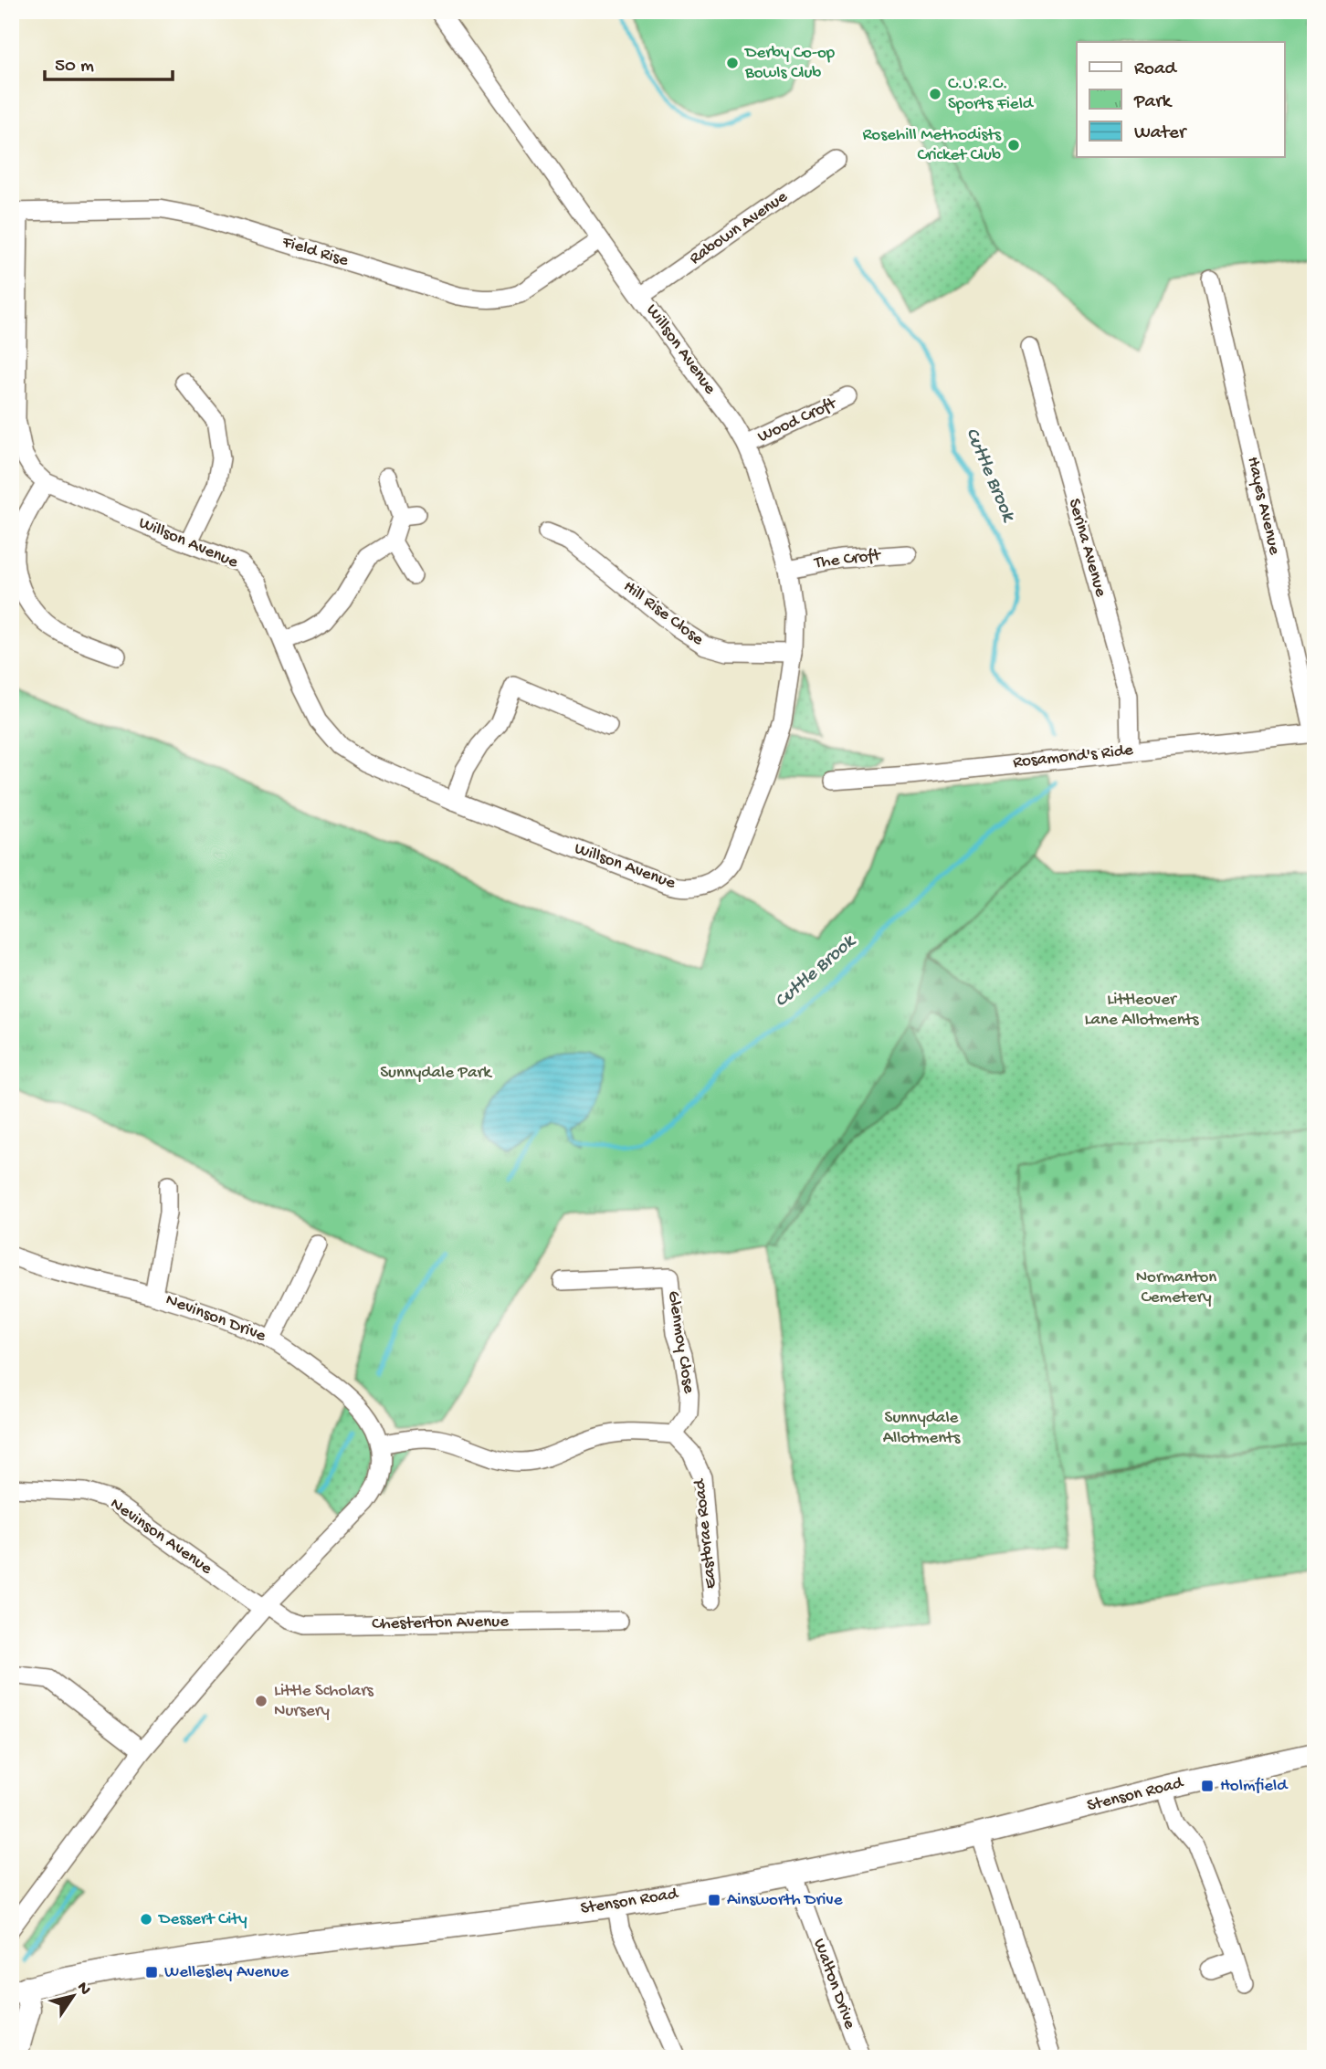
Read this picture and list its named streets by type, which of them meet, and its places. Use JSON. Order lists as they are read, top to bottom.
{
  "streets": {
    "street": [
      "Rabown Avenue",
      "Field Rise",
      "Willson Avenue",
      "Wood Croft",
      "Hayes Avenue",
      "Serina Avenue",
      "The Croft",
      "Hill Rise Close",
      "Rosamond's Ride",
      "Nevinson Drive",
      "Glenmoy Close",
      "Eastbrae Road",
      "Nevinson Avenue",
      "Chesterton Avenue",
      "Stenson Road",
      "Walton Drive"
    ]
  },
  "crossings": [
    ["Rabown Avenue", "Willson Avenue"],
    ["Field Rise", "Willson Avenue"],
    ["Willson Avenue", "Wood Croft"],
    ["Willson Avenue", "The Croft"],
    ["Willson Avenue", "Hill Rise Close"],
    ["Hayes Avenue", "Rosamond's Ride"],
    ["Serina Avenue", "Rosamond's Ride"],
    ["Glenmoy Close", "Eastbrae Road"],
    ["Nevinson Avenue", "Chesterton Avenue"],
    ["Stenson Road", "Walton Drive"]
  ],
  "water": ["Cuttle Brook"],
  "parks": [
    "Littleover Lane Allotments",
    "Sunnydale Park",
    "Normanton Cemetery",
    "Sunnydale Allotments"
  ],
  "places": {
    "other": [
      "Derby Co-op Bowls Club",
      "C.U.R.C. Sports Field",
      "Rosehill Methodists Cricket Club",
      "Little Scholars Nursery",
      "Dessert City"
    ],
    "transit": ["Holmfield", "Ainsworth Drive", "Wellesley Avenue"]
  },
  "legend": ["Road", "Park", "Water"],
  "scale_bar": "50 m",
  "north": "top right"
}
